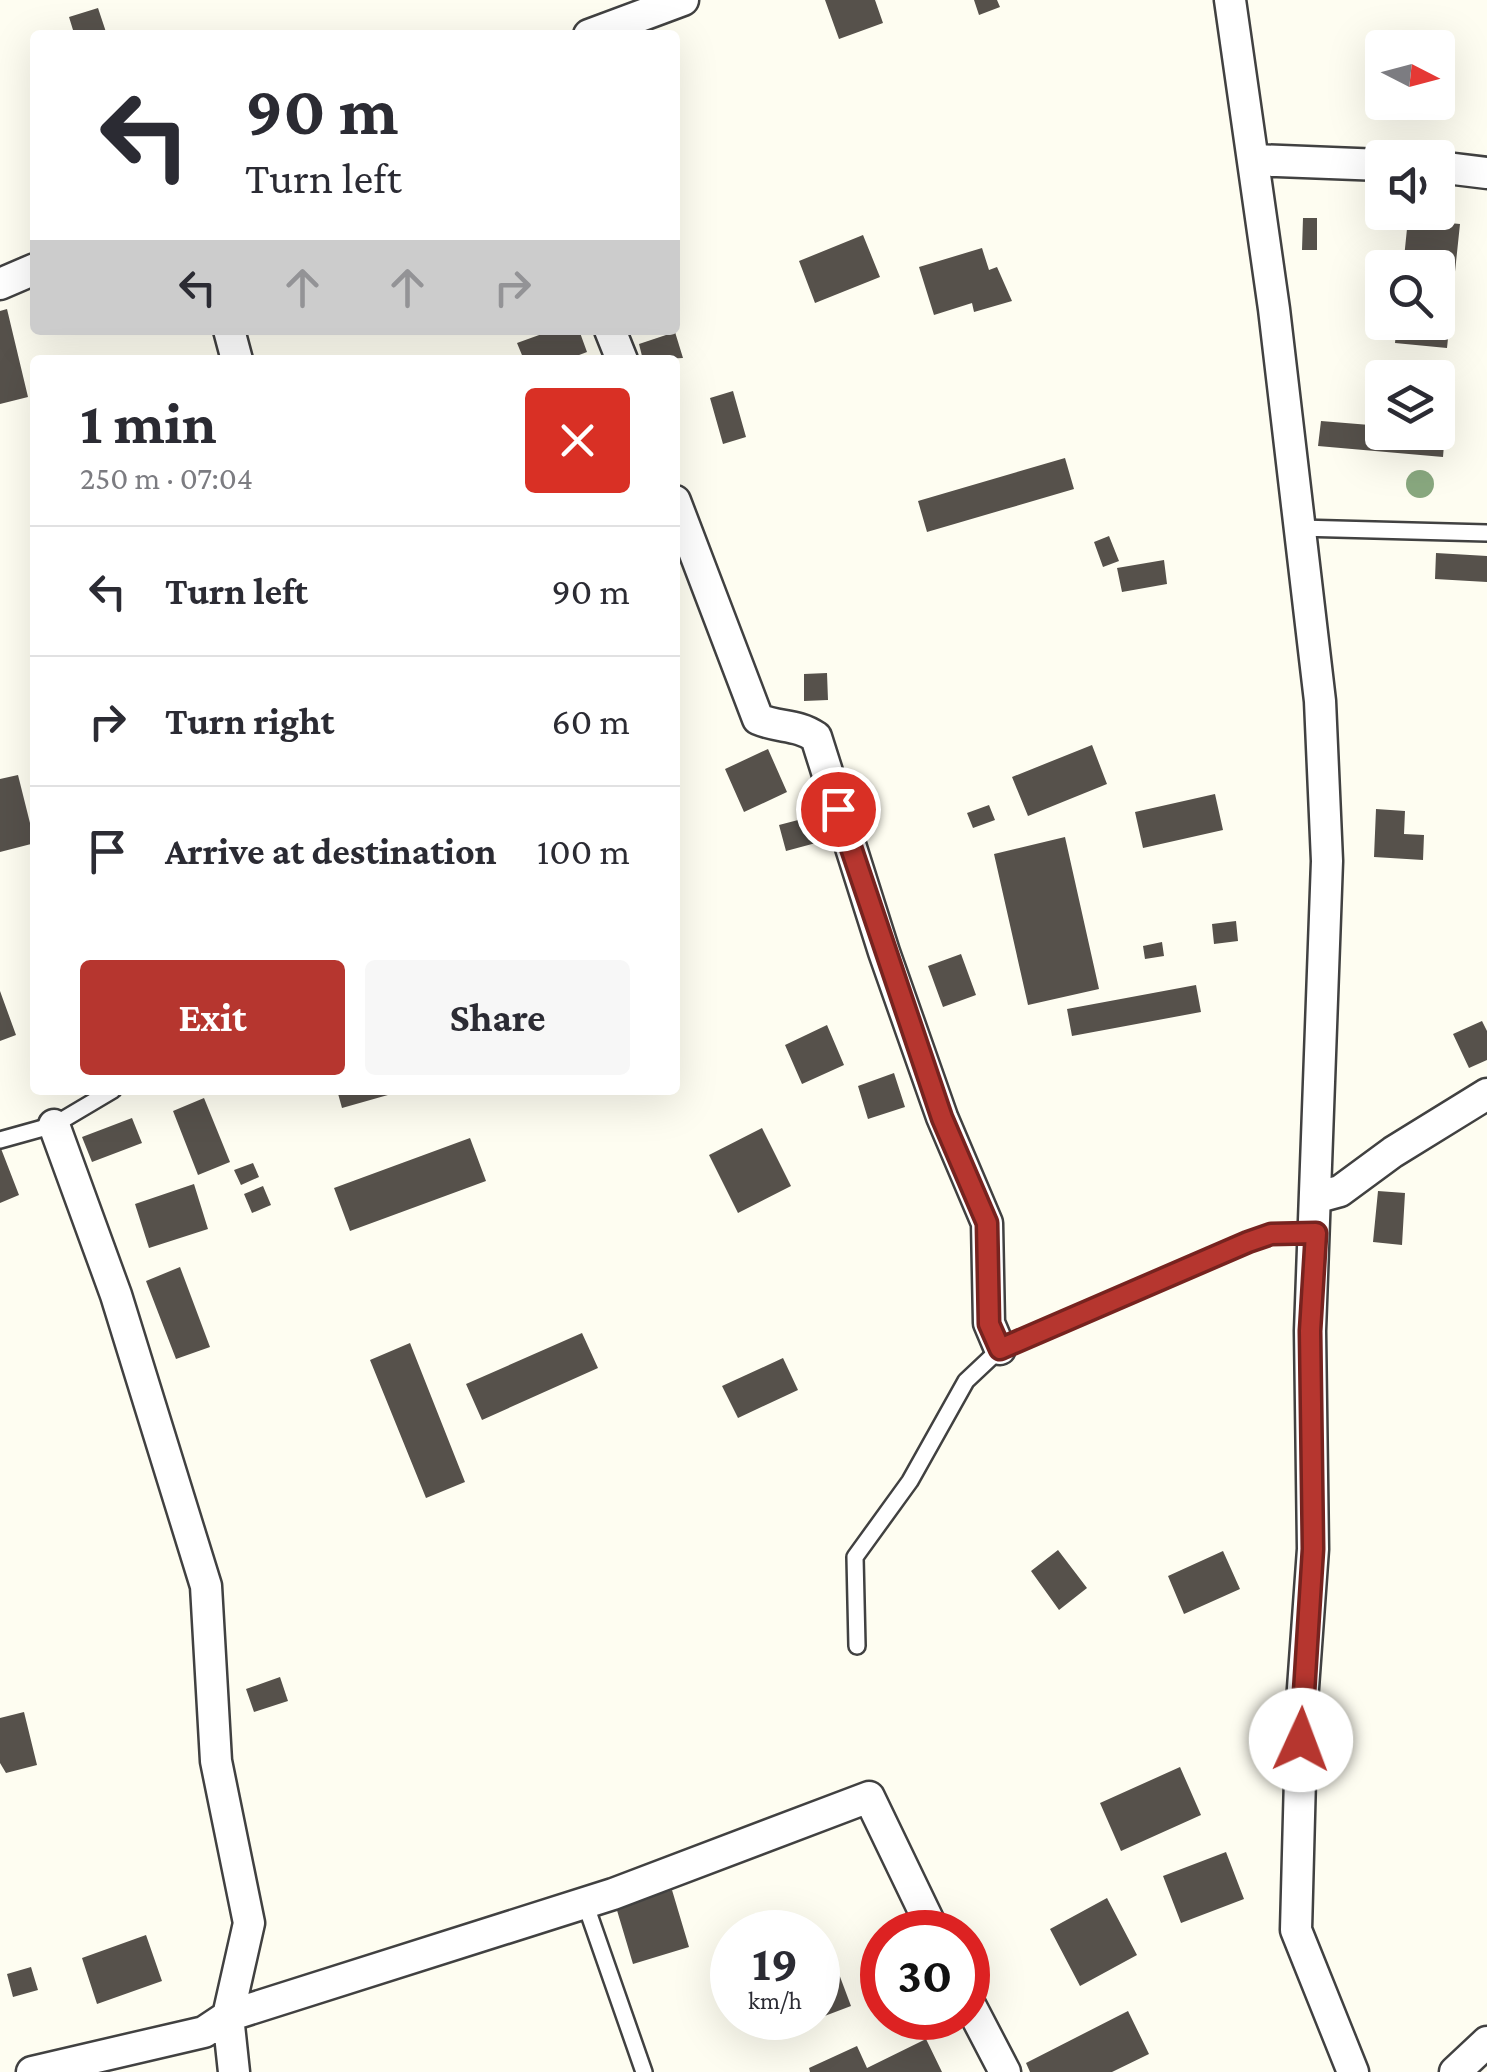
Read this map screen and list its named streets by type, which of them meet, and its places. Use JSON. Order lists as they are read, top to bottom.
{
  "north": "right",
  "page": {
    "turn": ["90 m", "Turn left"],
    "heading": ["1 min", "250 m · 07:04"],
    "list": [
      {
        "name": "Turn left",
        "value": "90 m"
      },
      {
        "name": "Turn right",
        "value": "60 m"
      },
      {
        "name": "Arrive at destination",
        "value": "100 m"
      }
    ],
    "buttons": ["Exit", "Share"],
    "speed": "19 km/h",
    "limit": "30"
  }
}
